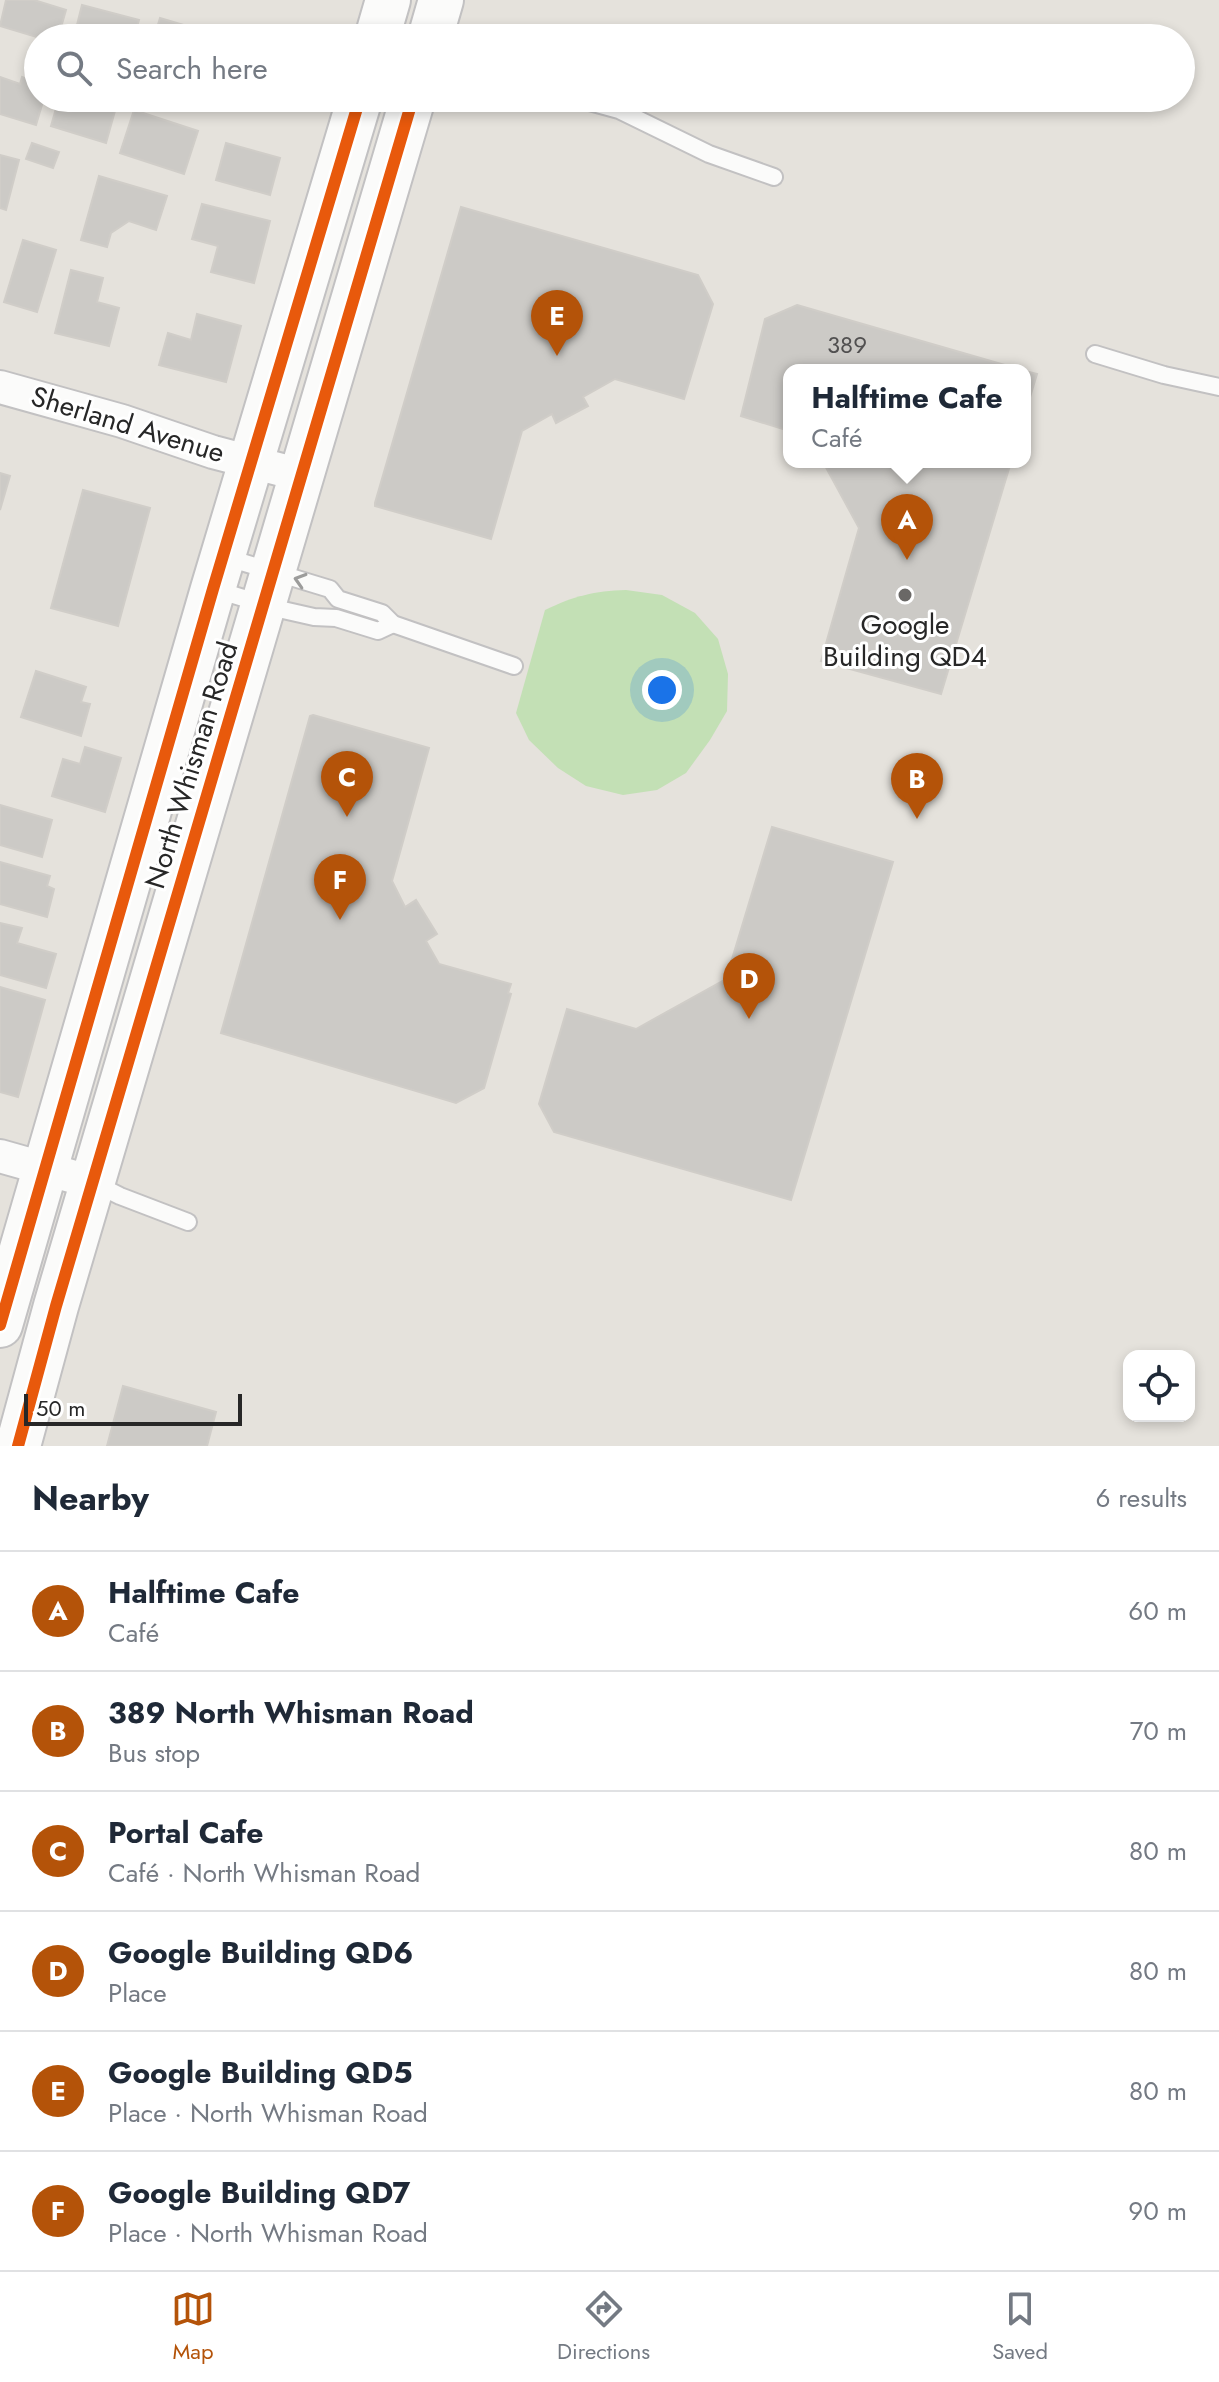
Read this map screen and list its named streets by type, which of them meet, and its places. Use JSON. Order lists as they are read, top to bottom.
{
  "streets": {
    "main road": ["North Whisman Road"],
    "street": ["Sherland Avenue"]
  },
  "crossings": [
    ["Sherland Avenue", "North Whisman Road"]
  ],
  "places": ["Google Building QD4"],
  "house_numbers": ["389"],
  "scale_bar": "50 m",
  "page": {
    "search": "Search here",
    "pins": [
      "E",
      "A",
      "C",
      "B",
      "F",
      "D"
    ],
    "popup": ["Halftime Cafe", "Café"],
    "scale": "50 m",
    "heading": ["Nearby", "6 results"],
    "list": [
      {
        "mark": "A",
        "name": "Halftime Cafe",
        "note": "Café",
        "value": "60 m"
      },
      {
        "mark": "B",
        "name": "389 North Whisman Road",
        "note": "Bus stop",
        "value": "70 m"
      },
      {
        "mark": "C",
        "name": "Portal Cafe",
        "note": "Café · North Whisman Road",
        "value": "80 m"
      },
      {
        "mark": "D",
        "name": "Google Building QD6",
        "note": "Place",
        "value": "80 m"
      },
      {
        "mark": "E",
        "name": "Google Building QD5",
        "note": "Place · North Whisman Road",
        "value": "80 m"
      },
      {
        "mark": "F",
        "name": "Google Building QD7",
        "note": "Place · North Whisman Road",
        "value": "90 m"
      }
    ],
    "nav": ["Map", "Directions", "Saved"]
  }
}
